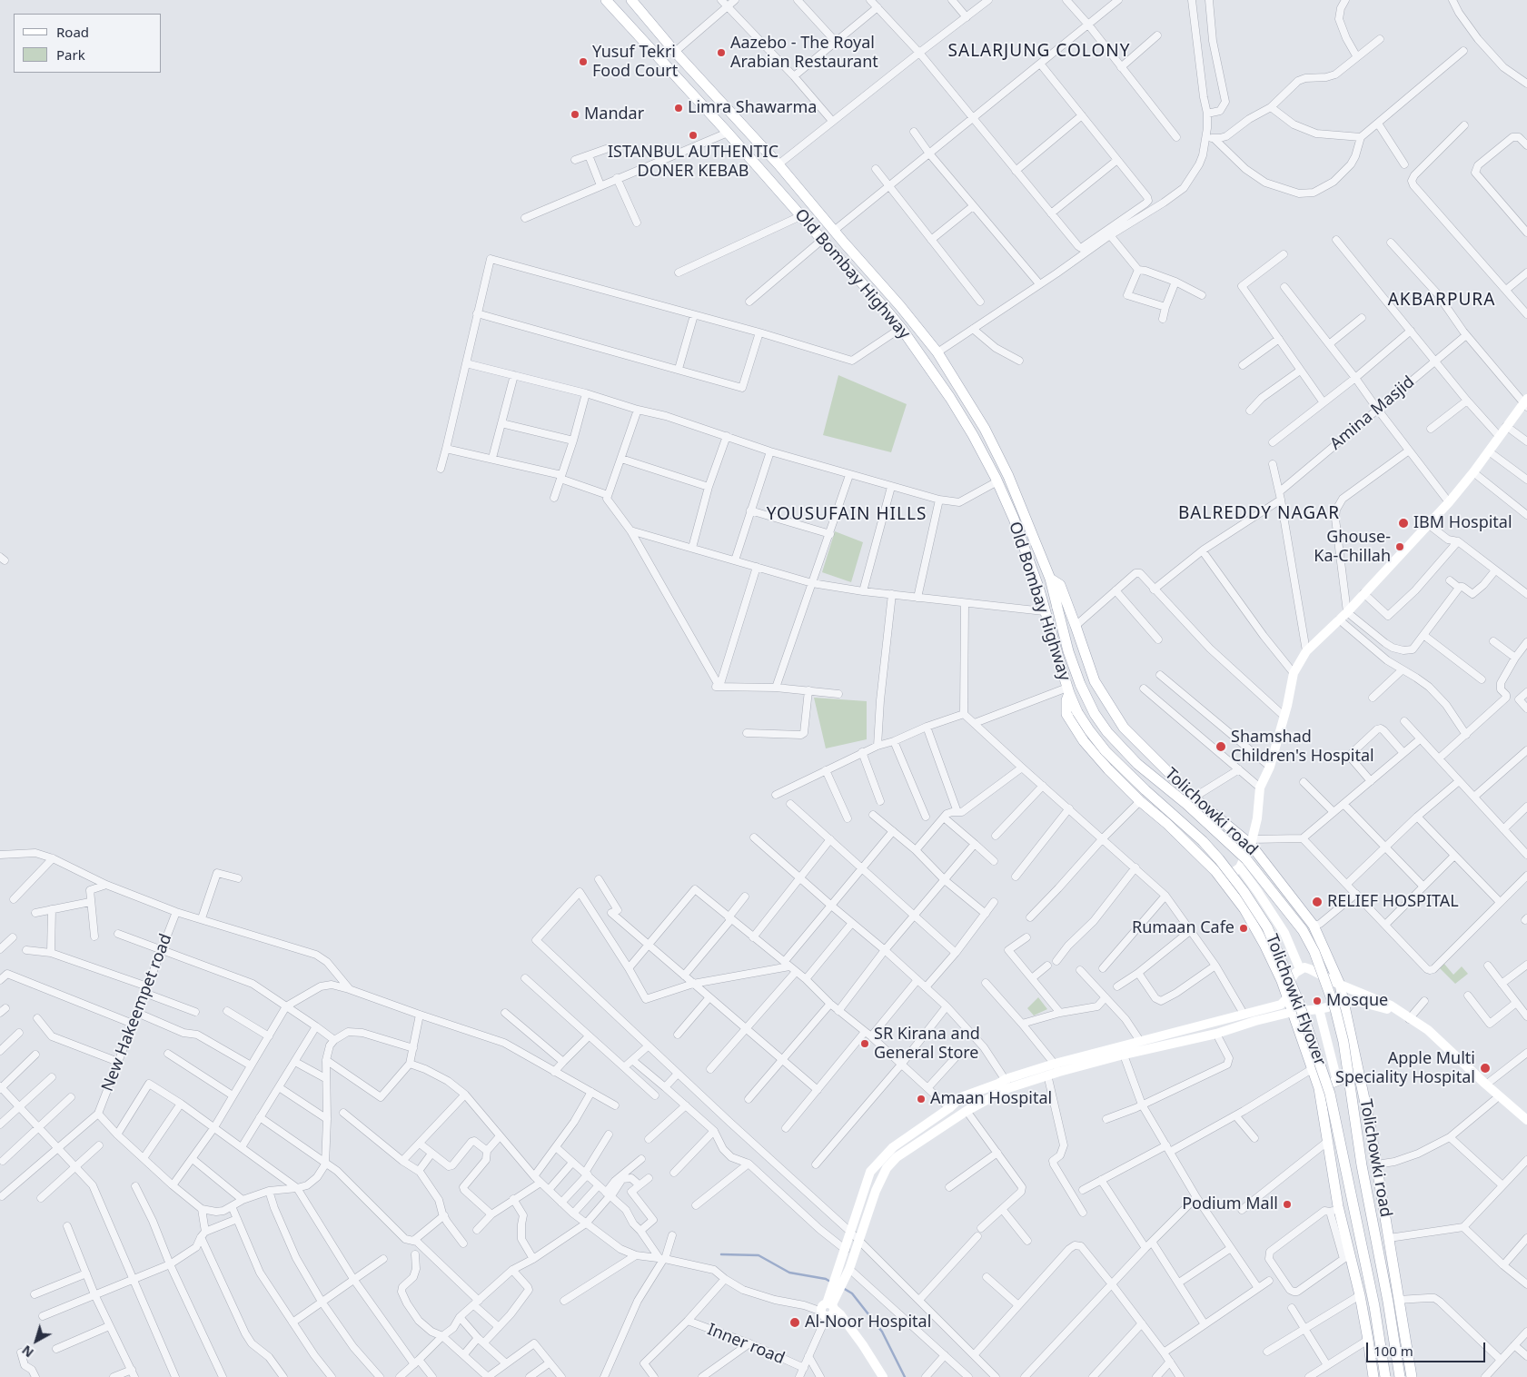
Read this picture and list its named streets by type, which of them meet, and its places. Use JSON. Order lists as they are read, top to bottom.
{
  "streets": {
    "main road": ["Old Bombay Highway", "Tolichowki road", "Tolichowki Flyover"],
    "street": ["Amina Masjid", "New Hakeempet road", "Inner road"]
  },
  "crossings": [
    ["Old Bombay Highway", "Tolichowki road"],
    ["Old Bombay Highway", "Tolichowki Flyover"],
    ["Tolichowki road", "Tolichowki Flyover"]
  ],
  "districts": [
    "SALARJUNG COLONY",
    "AKBARPURA",
    "BALREDDY NAGAR",
    "YOUSUFAIN HILLS"
  ],
  "places": [
    "Aazebo - The Royal Arabian Restaurant",
    "Yusuf Tekri Food Court",
    "Limra Shawarma",
    "Mandar",
    "ISTANBUL AUTHENTIC DONER KEBAB",
    "IBM Hospital",
    "Ghouse- Ka-Chillah",
    "Shamshad Children's Hospital",
    "RELIEF HOSPITAL",
    "Rumaan Cafe",
    "Mosque",
    "SR Kirana and General Store",
    "Apple Multi Speciality Hospital",
    "Amaan Hospital",
    "Podium Mall",
    "Al-Noor Hospital"
  ],
  "legend": ["Road", "Park"],
  "scale_bar": "100 m",
  "north": "bottom left"
}
